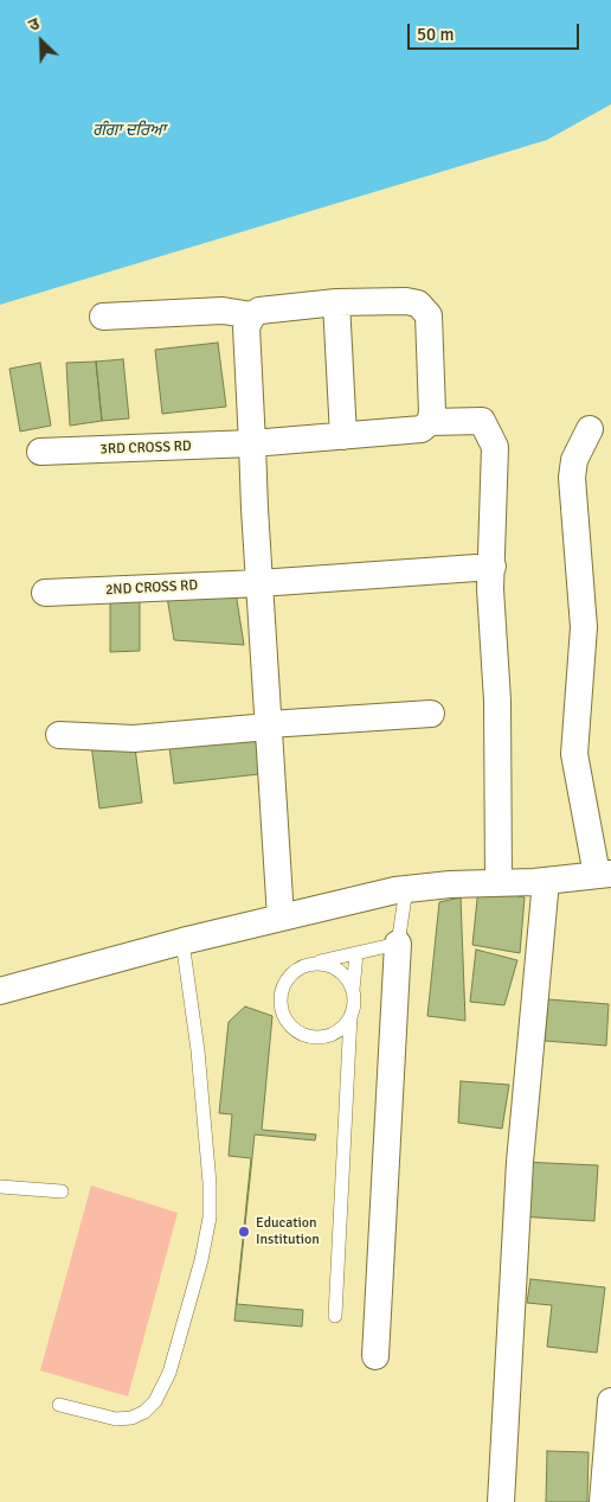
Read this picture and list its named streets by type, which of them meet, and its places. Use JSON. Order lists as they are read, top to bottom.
{
  "streets": {
    "street": ["3RD CROSS RD", "2ND CROSS RD"]
  },
  "crossings": [
    ["3RD CROSS RD", "2ND CROSS RD"]
  ],
  "water": ["ਗੰਗਾ ਦਰਿਆ"],
  "places": ["Education Institution"],
  "scale_bar": "50 m",
  "north": "top left"
}
